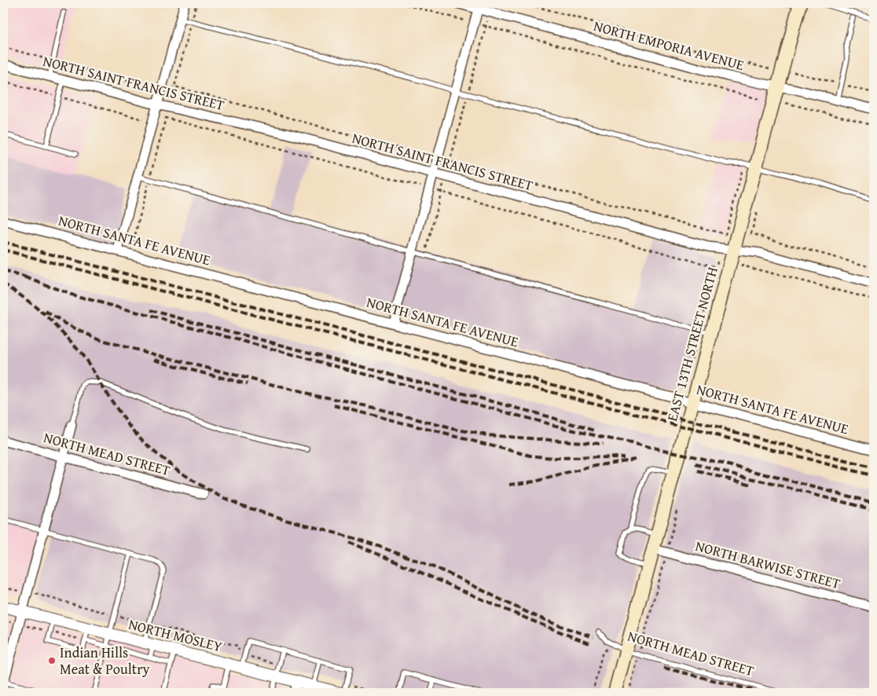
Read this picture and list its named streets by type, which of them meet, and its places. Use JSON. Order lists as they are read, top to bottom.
{
  "streets": {
    "main road": ["EAST 13TH STREET NORTH"],
    "street": [
      "NORTH EMPORIA AVENUE",
      "NORTH SAINT FRANCIS STREET",
      "NORTH SANTA FE AVENUE",
      "NORTH MEAD STREET",
      "NORTH BARWISE STREET",
      "NORTH MOSLEY"
    ]
  },
  "crossings": [
    ["NORTH EMPORIA AVENUE", "EAST 13TH STREET NORTH"],
    ["NORTH SAINT FRANCIS STREET", "EAST 13TH STREET NORTH"],
    ["NORTH SANTA FE AVENUE", "EAST 13TH STREET NORTH"],
    ["EAST 13TH STREET NORTH", "NORTH MEAD STREET"],
    ["EAST 13TH STREET NORTH", "NORTH BARWISE STREET"]
  ],
  "places": ["Indian Hills Meat & Poultry"]
}
